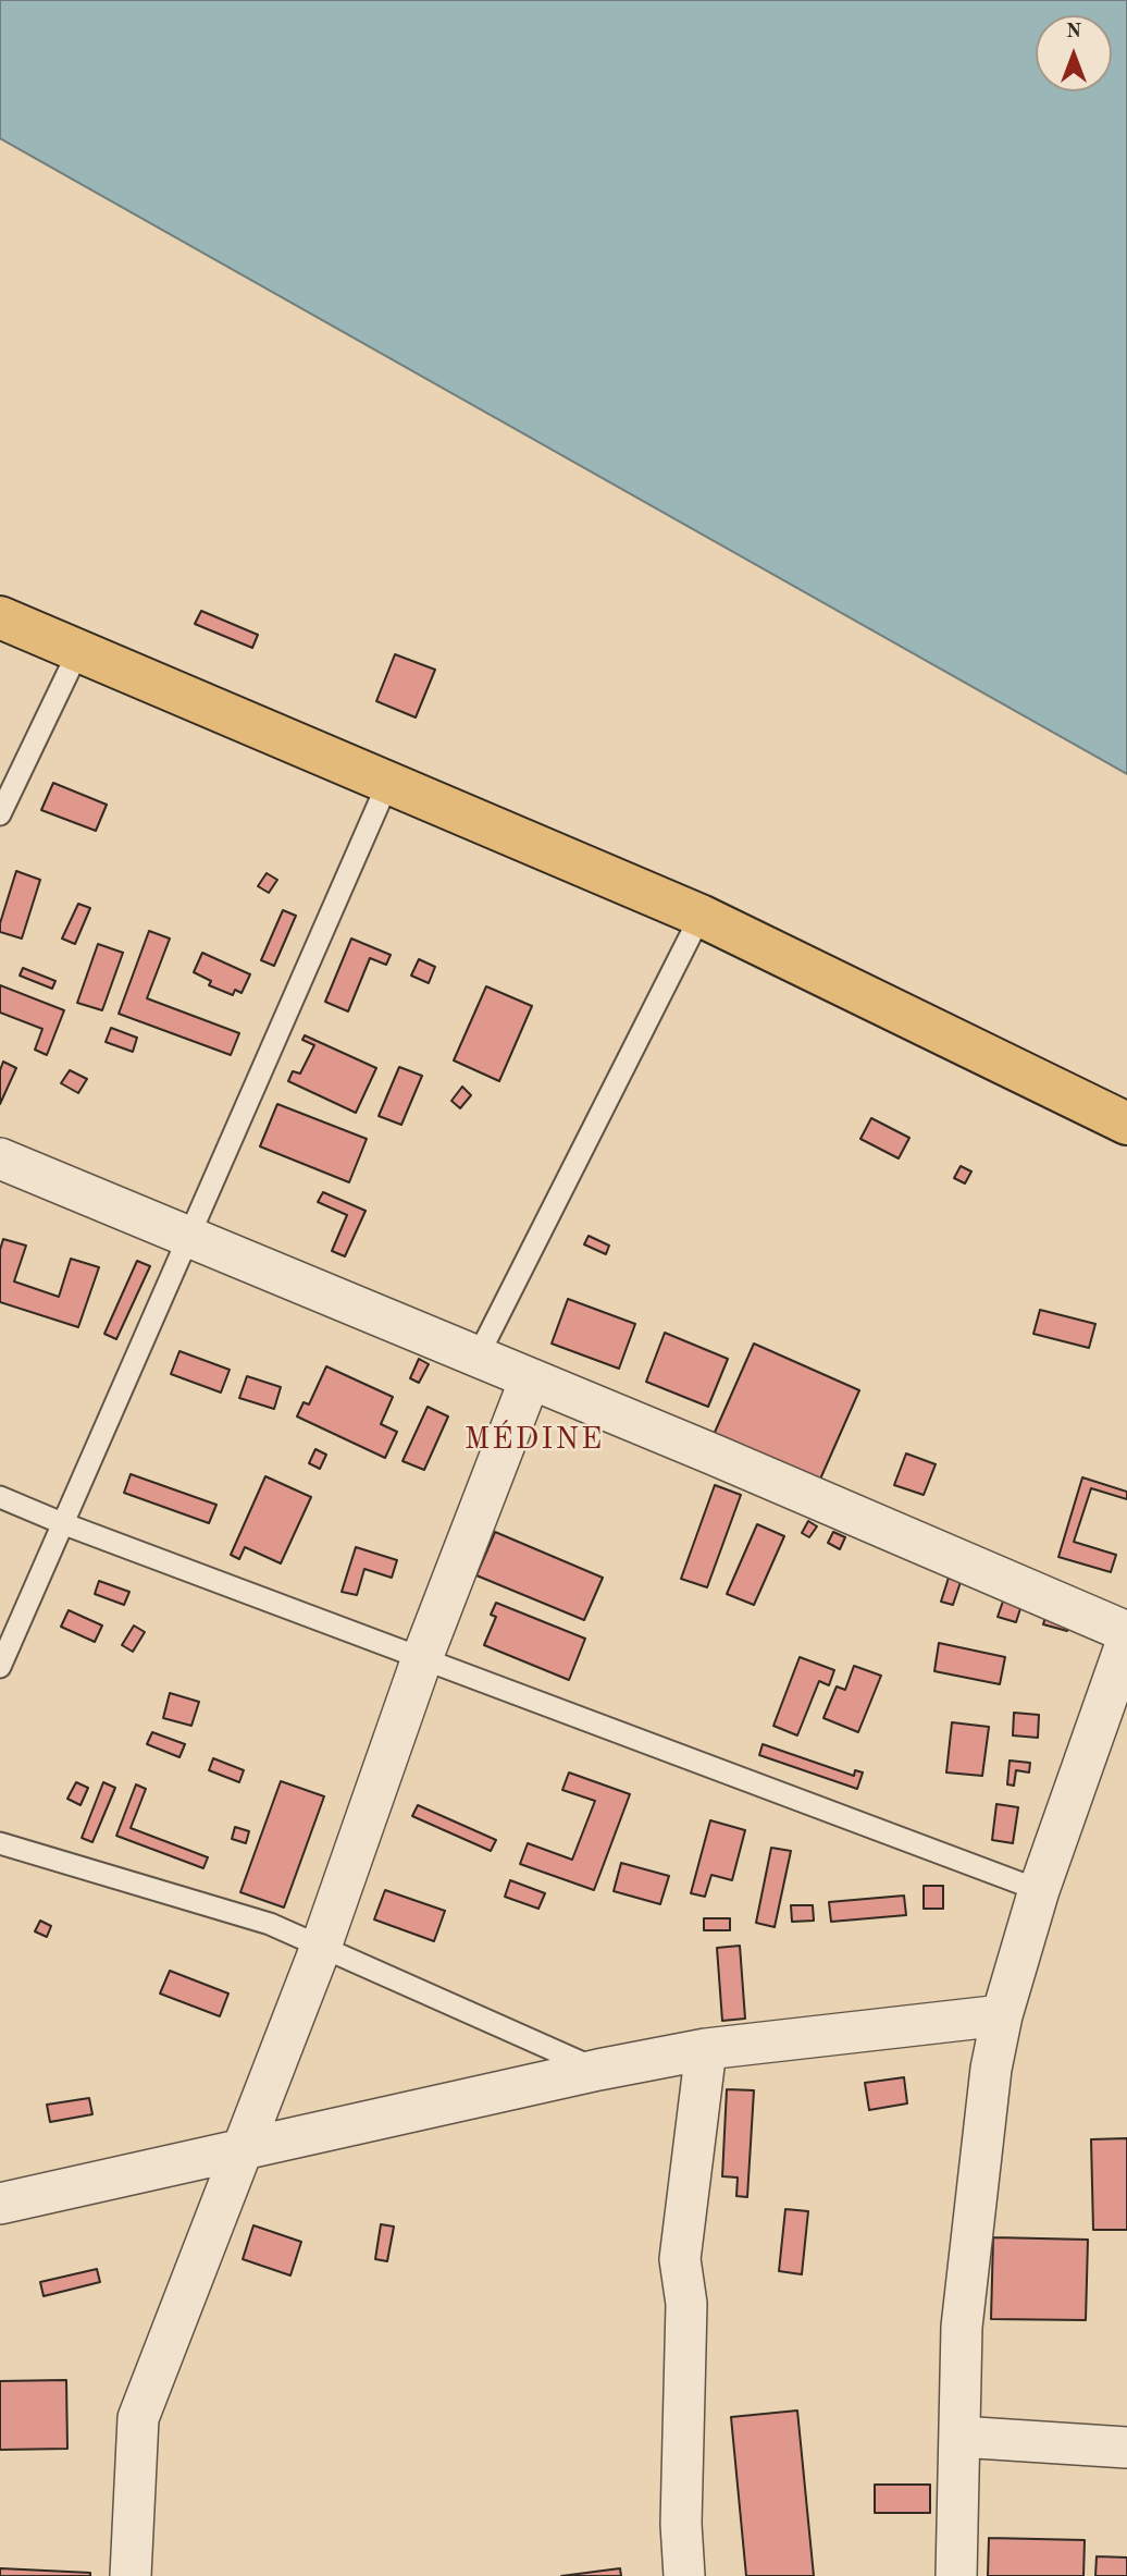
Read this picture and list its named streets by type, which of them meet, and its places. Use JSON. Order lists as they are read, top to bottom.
{
  "districts": ["MÉDINE"],
  "north": "top"
}
